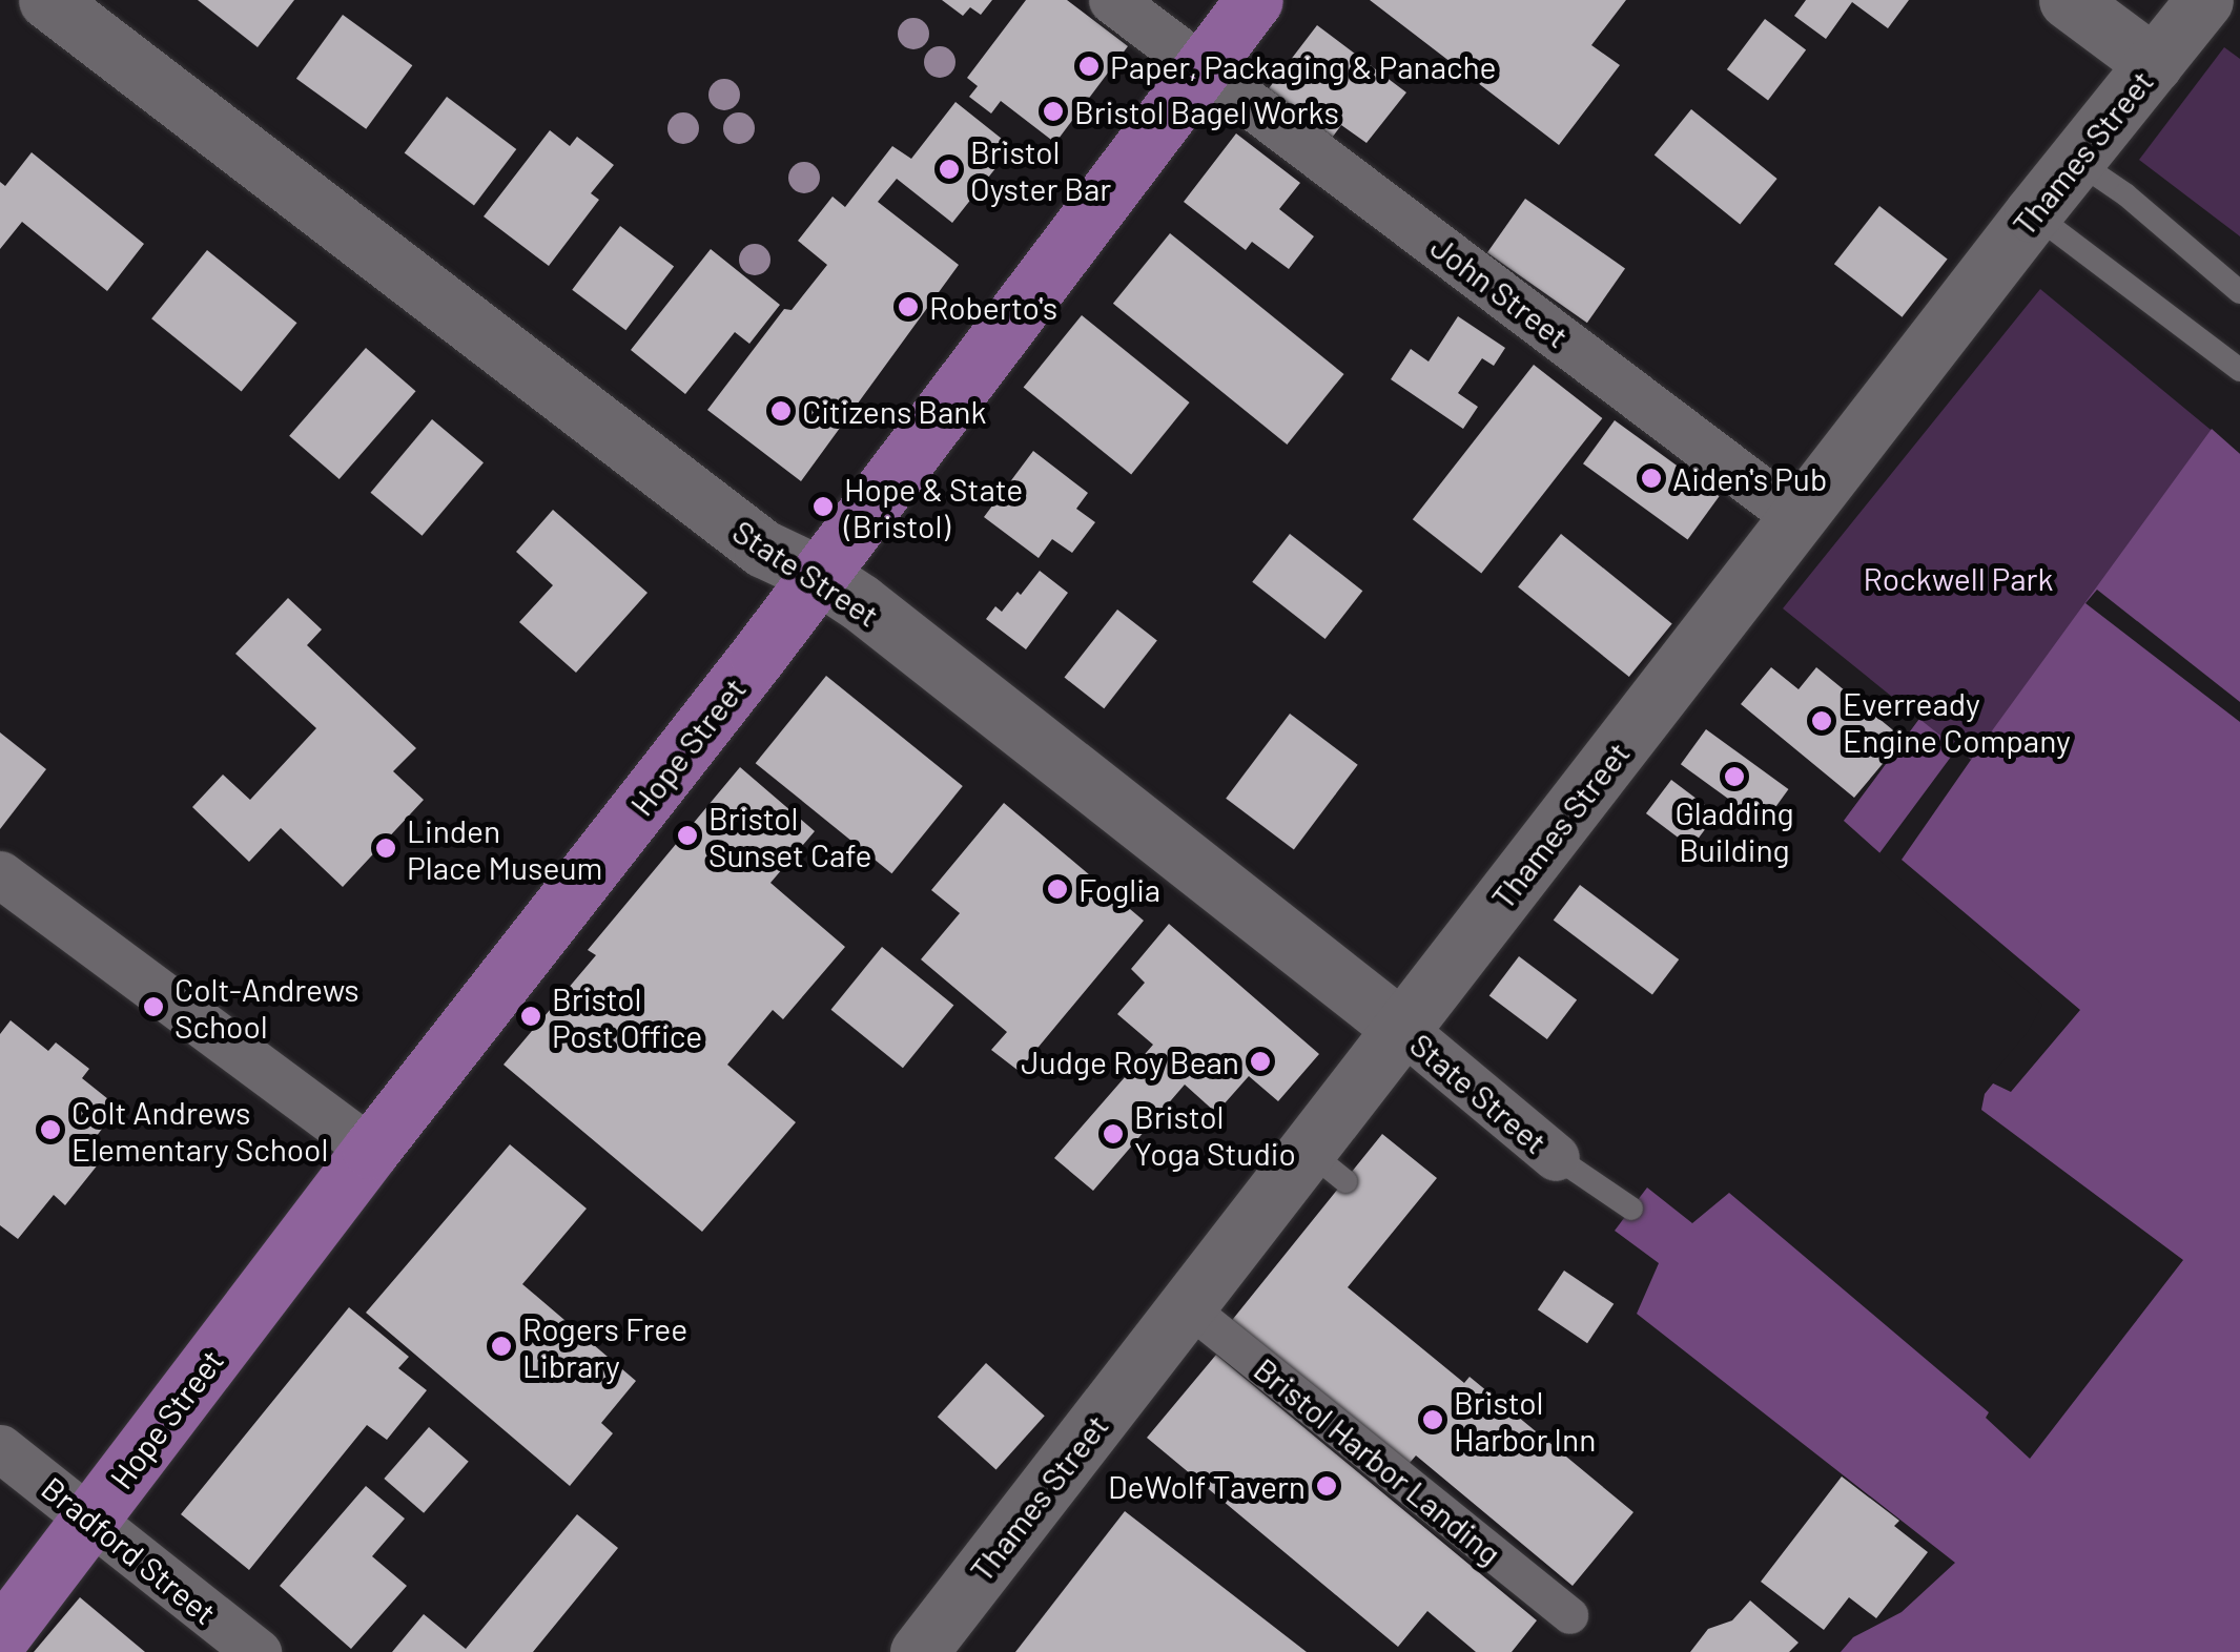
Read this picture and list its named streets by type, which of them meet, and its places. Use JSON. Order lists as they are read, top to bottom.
{
  "streets": {
    "main road": ["Hope Street"],
    "street": [
      "Thames Street",
      "John Street",
      "State Street",
      "Bristol Harbor Landing",
      "Bradford Street"
    ]
  },
  "crossings": [
    ["Thames Street", "John Street"],
    ["Thames Street", "State Street"],
    ["Thames Street", "Bristol Harbor Landing"],
    ["John Street", "Hope Street"],
    ["State Street", "Hope Street"],
    ["Hope Street", "Bradford Street"]
  ],
  "parks": ["Rockwell Park"],
  "places": [
    "Paper, Packaging & Panache",
    "Bristol Bagel Works",
    "Bristol Oyster Bar",
    "Roberto's",
    "Citizens Bank",
    "Aiden's Pub",
    "Hope & State (Bristol)",
    "Everready Engine Company",
    "Gladding Building",
    "Bristol Sunset Cafe",
    "Linden Place Museum",
    "Foglia",
    "Colt-Andrews School",
    "Bristol Post Office",
    "Judge Roy Bean",
    "Colt Andrews Elementary School",
    "Bristol Yoga Studio",
    "Rogers Free Library",
    "Bristol Harbor Inn",
    "DeWolf Tavern"
  ]
}
